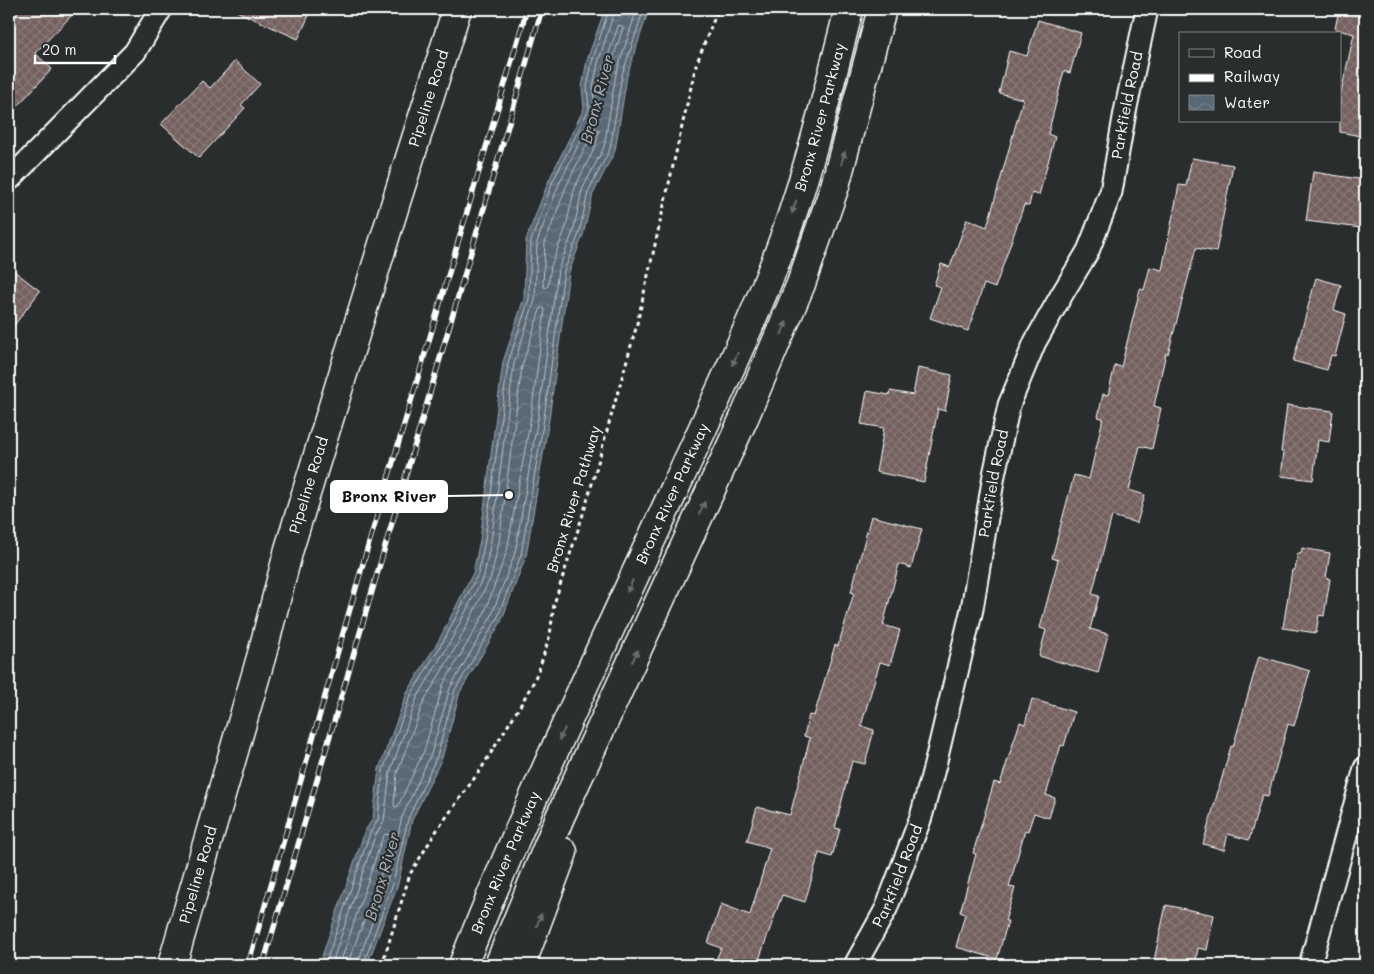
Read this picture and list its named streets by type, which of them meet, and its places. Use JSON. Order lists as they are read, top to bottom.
{
  "streets": {
    "main road": ["Pipeline Road", "Bronx River Parkway"],
    "street": ["Parkfield Road"],
    "path": ["Bronx River Pathway"]
  },
  "water": ["Bronx River"],
  "places": ["Bronx River"],
  "legend": ["Road", "Railway", "Water"],
  "scale_bar": "20 m"
}
